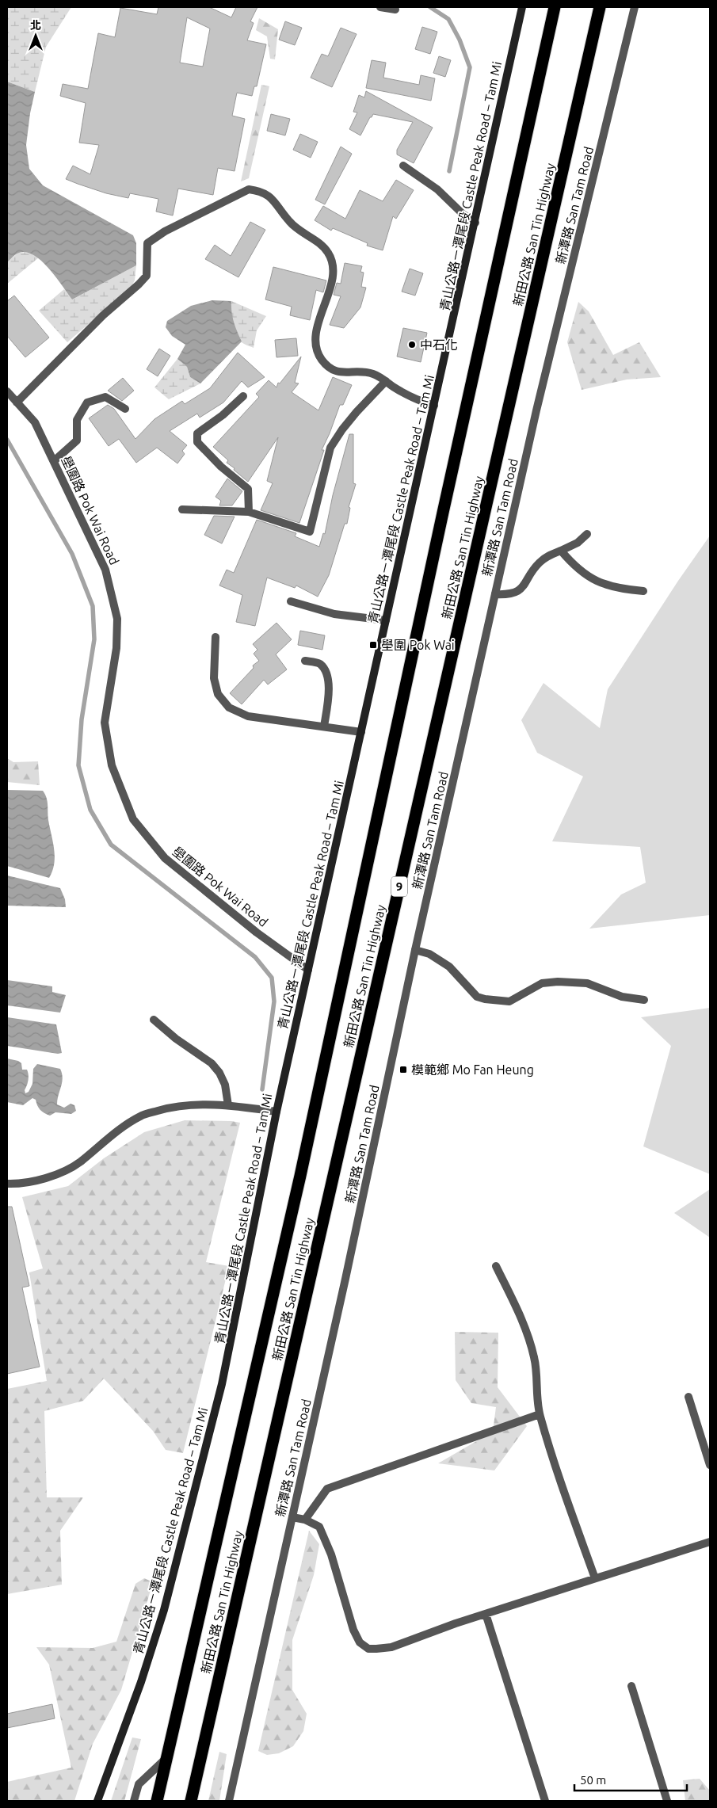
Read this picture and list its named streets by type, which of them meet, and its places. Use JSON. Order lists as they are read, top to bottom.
{
  "streets": {
    "highway": ["新田公路 San Tin Highway", "9"],
    "main road": ["青山公路－潭尾段 Castle Peak Road – Tam Mi"],
    "street": ["新潭路 San Tam Road", "壆圍路 Pok Wai Road"]
  },
  "crossings": [
    ["青山公路－潭尾段 Castle Peak Road – Tam Mi", "壆圍路 Pok Wai Road"]
  ],
  "places": {
    "other": ["中石化"],
    "transit": ["壆圍 Pok Wai", "模範鄉 Mo Fan Heung"]
  },
  "scale_bar": "50 m",
  "north": "top"
}
